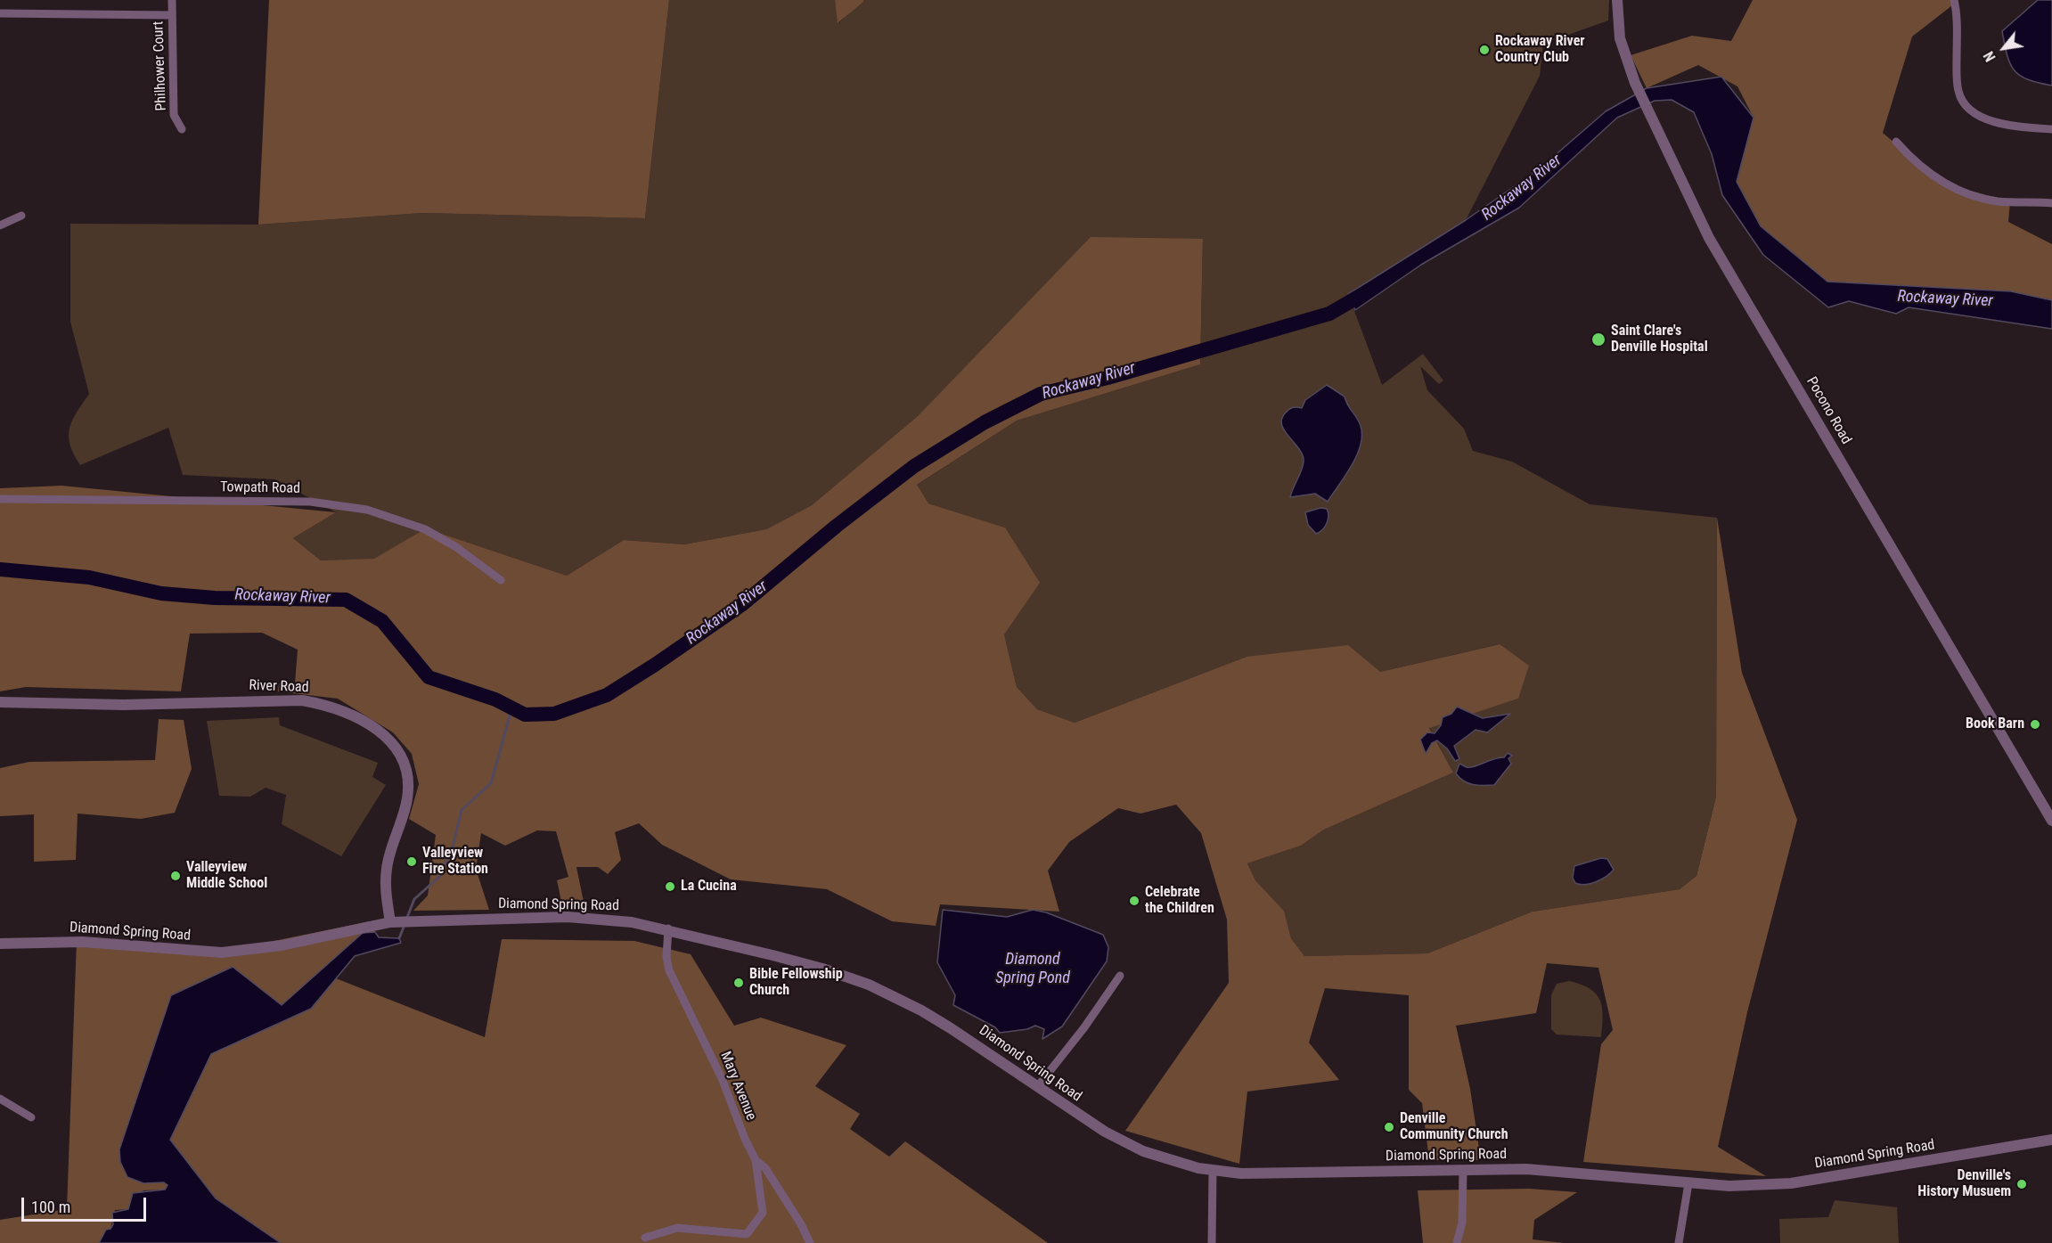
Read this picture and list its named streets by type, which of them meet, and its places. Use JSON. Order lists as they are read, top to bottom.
{
  "streets": {
    "street": [
      "Philhower Court",
      "Pocono Road",
      "Towpath Road",
      "River Road",
      "Diamond Spring Road",
      "Mary Avenue"
    ]
  },
  "crossings": [
    ["River Road", "Diamond Spring Road"],
    ["Diamond Spring Road", "Mary Avenue"]
  ],
  "water": ["Rockaway River", "Diamond Spring Pond"],
  "places": [
    "Rockaway River Country Club",
    "Saint Clare's Denville Hospital",
    "Book Barn",
    "Valleyview Fire Station",
    "Valleyview Middle School",
    "La Cucina",
    "Celebrate the Children",
    "Bible Fellowship Church",
    "Denville Community Church",
    "Denville's History Musuem"
  ],
  "scale_bar": "100 m",
  "north": "bottom left"
}
